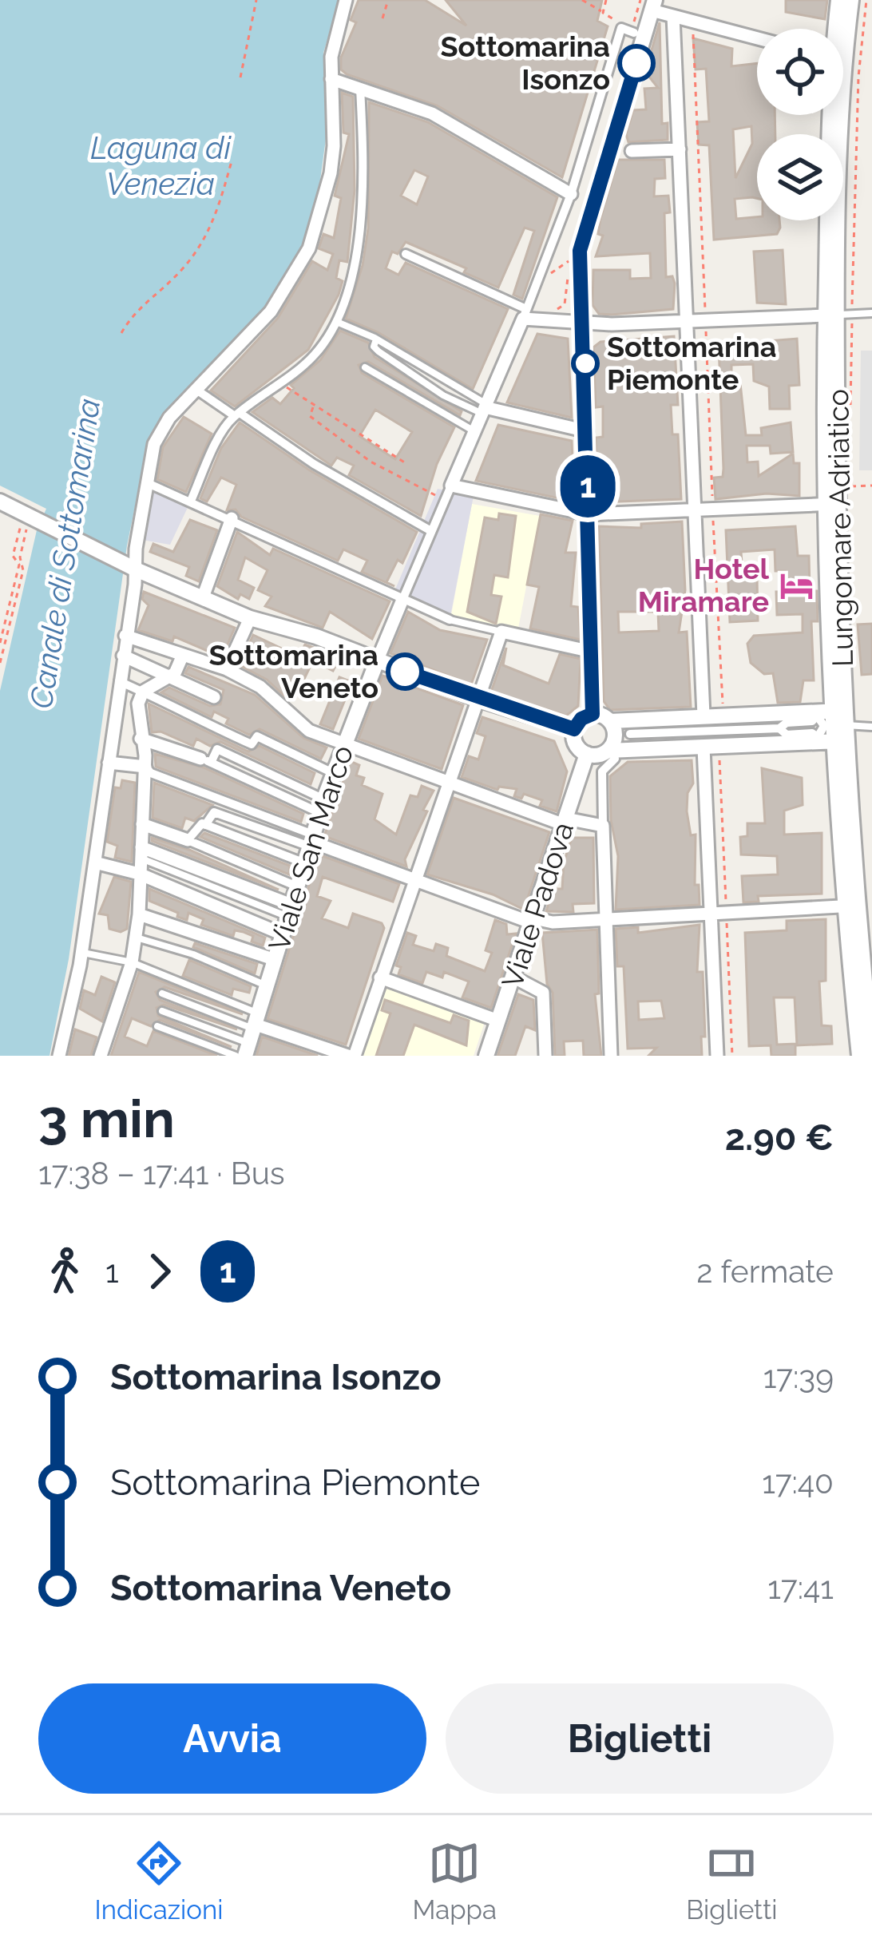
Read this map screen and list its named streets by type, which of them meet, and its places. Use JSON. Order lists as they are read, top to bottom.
{
  "streets": {
    "street": ["Lungomare Adriatico", "Viale San Marco", "Viale Padova"]
  },
  "water": ["Laguna di Venezia", "Canale di Sottomarina"],
  "places": {
    "other": ["Sottomarina Isonzo", "Sottomarina Piemonte", "Sottomarina Veneto"],
    "hotel": ["Hotel Miramare"]
  },
  "lines": ["bus line 1"],
  "page": {
    "on_map": "1",
    "heading": ["3 min", "17:38 – 17:41 · Bus", "2.90 €"],
    "legs": ["1", "1", "2 fermate"],
    "list": [
      {
        "name": "Sottomarina Isonzo",
        "value": "17:39"
      },
      {
        "name": "Sottomarina Piemonte",
        "value": "17:40"
      },
      {
        "name": "Sottomarina Veneto",
        "value": "17:41"
      }
    ],
    "buttons": ["Avvia", "Biglietti"],
    "tabs": ["Indicazioni", "Mappa", "Biglietti"]
  }
}
